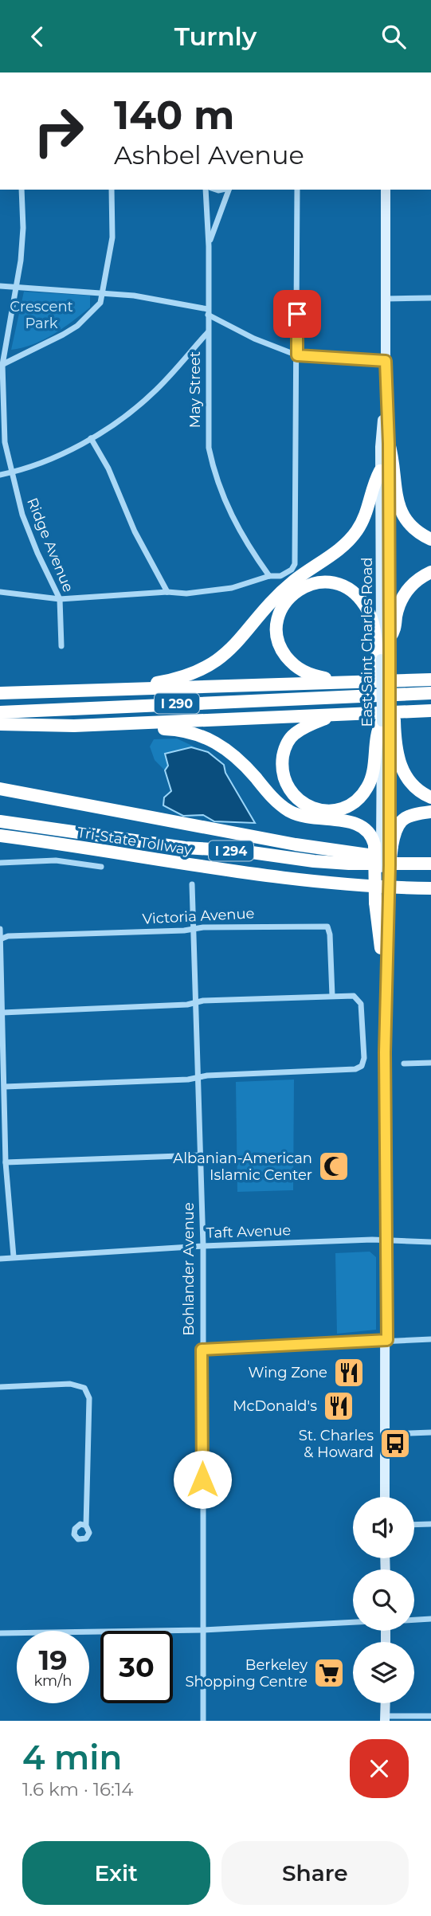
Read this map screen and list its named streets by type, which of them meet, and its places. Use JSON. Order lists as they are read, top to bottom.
{
  "streets": {
    "highway": ["I 290", "Tri-State Tollway", "I 294"],
    "main road": ["East Saint Charles Road"],
    "street": [
      "May Street",
      "Ridge Avenue",
      "Victoria Avenue",
      "Taft Avenue",
      "Bohlander Avenue"
    ]
  },
  "crossings": [
    ["Victoria Avenue", "Bohlander Avenue"],
    ["Taft Avenue", "Bohlander Avenue"]
  ],
  "parks": ["Crescent Park"],
  "places": {
    "mosque": ["Albanian-American Islamic Center"],
    "restaurant": ["Wing Zone", "McDonald's"],
    "bus stop": ["St. Charles & Howard"],
    "supermarket": ["Berkeley Shopping Centre"]
  },
  "page": {
    "header": "Turnly",
    "turn": ["140 m", "Ashbel Avenue"],
    "speed": "19 km/h",
    "limit": "30",
    "heading": ["4 min", "1.6 km · 16:14"],
    "buttons": ["Exit", "Share"]
  }
}
